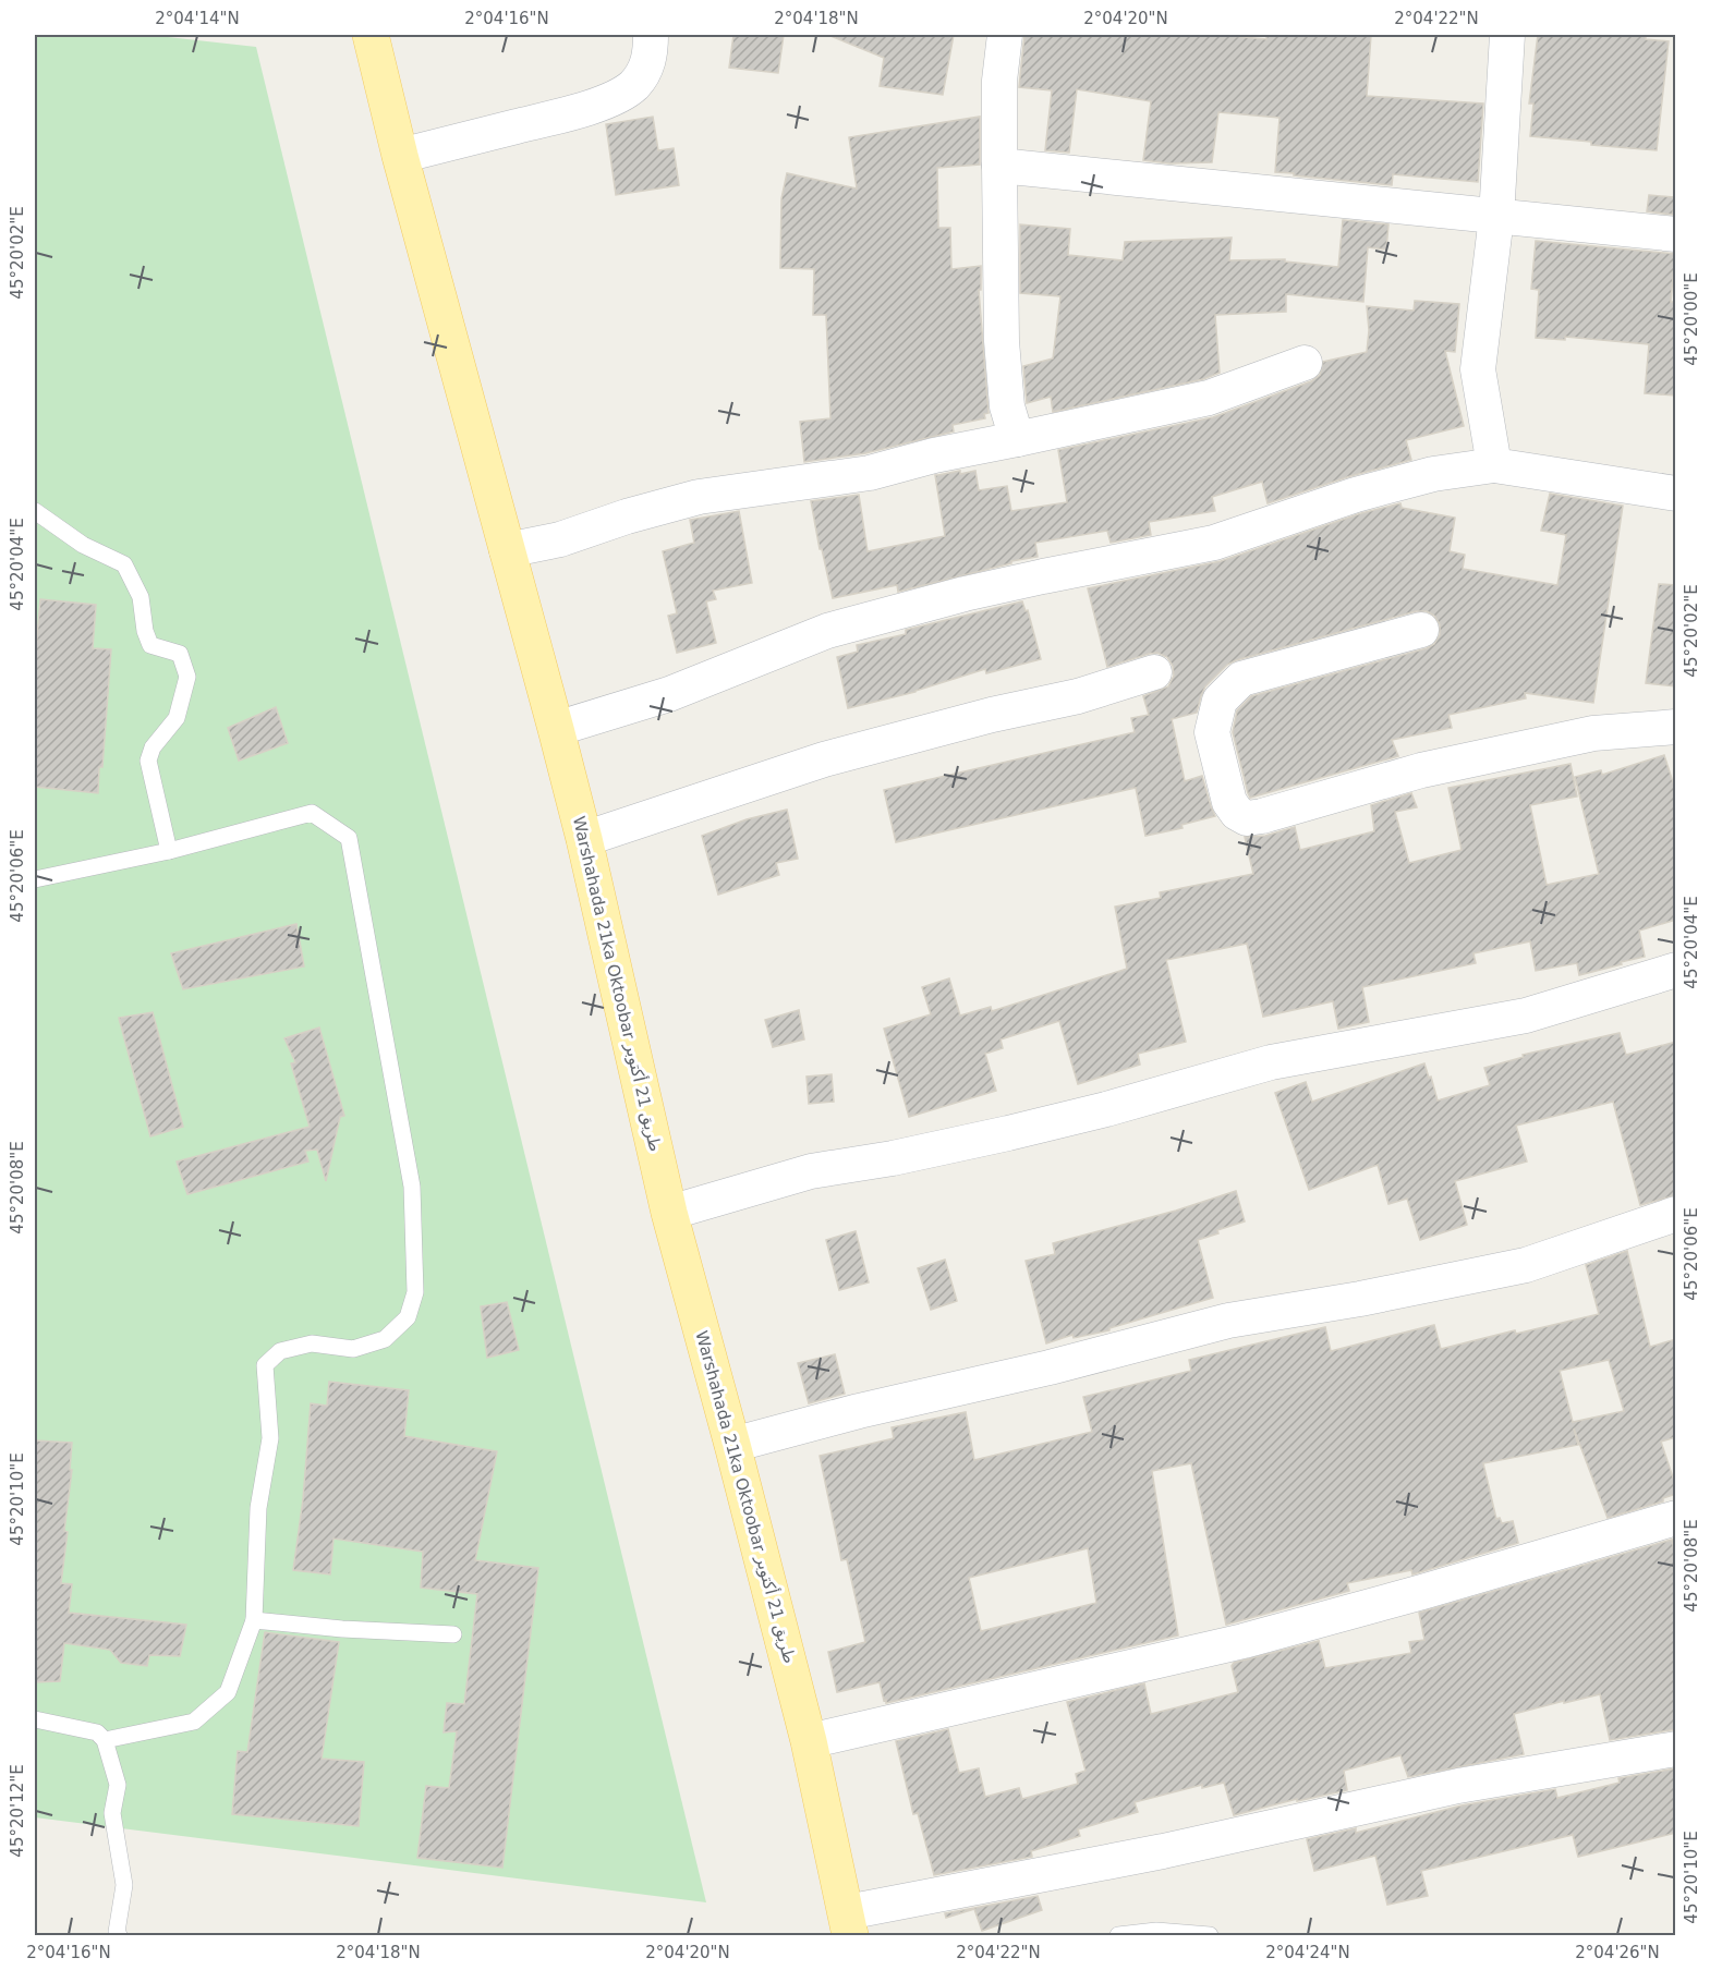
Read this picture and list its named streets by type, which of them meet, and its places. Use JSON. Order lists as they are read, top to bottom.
{
  "streets": {
    "main road": ["Warshahada 21ka Oktoobar طريق 21 أكتوبر"]
  },
  "coordinates": [
    "2°04'14\"N",
    "2°04'16\"N",
    "2°04'18\"N",
    "2°04'20\"N",
    "2°04'22\"N",
    "45°20'02\"E",
    "45°20'00\"E",
    "45°20'04\"E",
    "45°20'06\"E",
    "45°20'08\"E",
    "45°20'10\"E",
    "45°20'12\"E",
    "2°04'24\"N",
    "2°04'26\"N"
  ]
}
